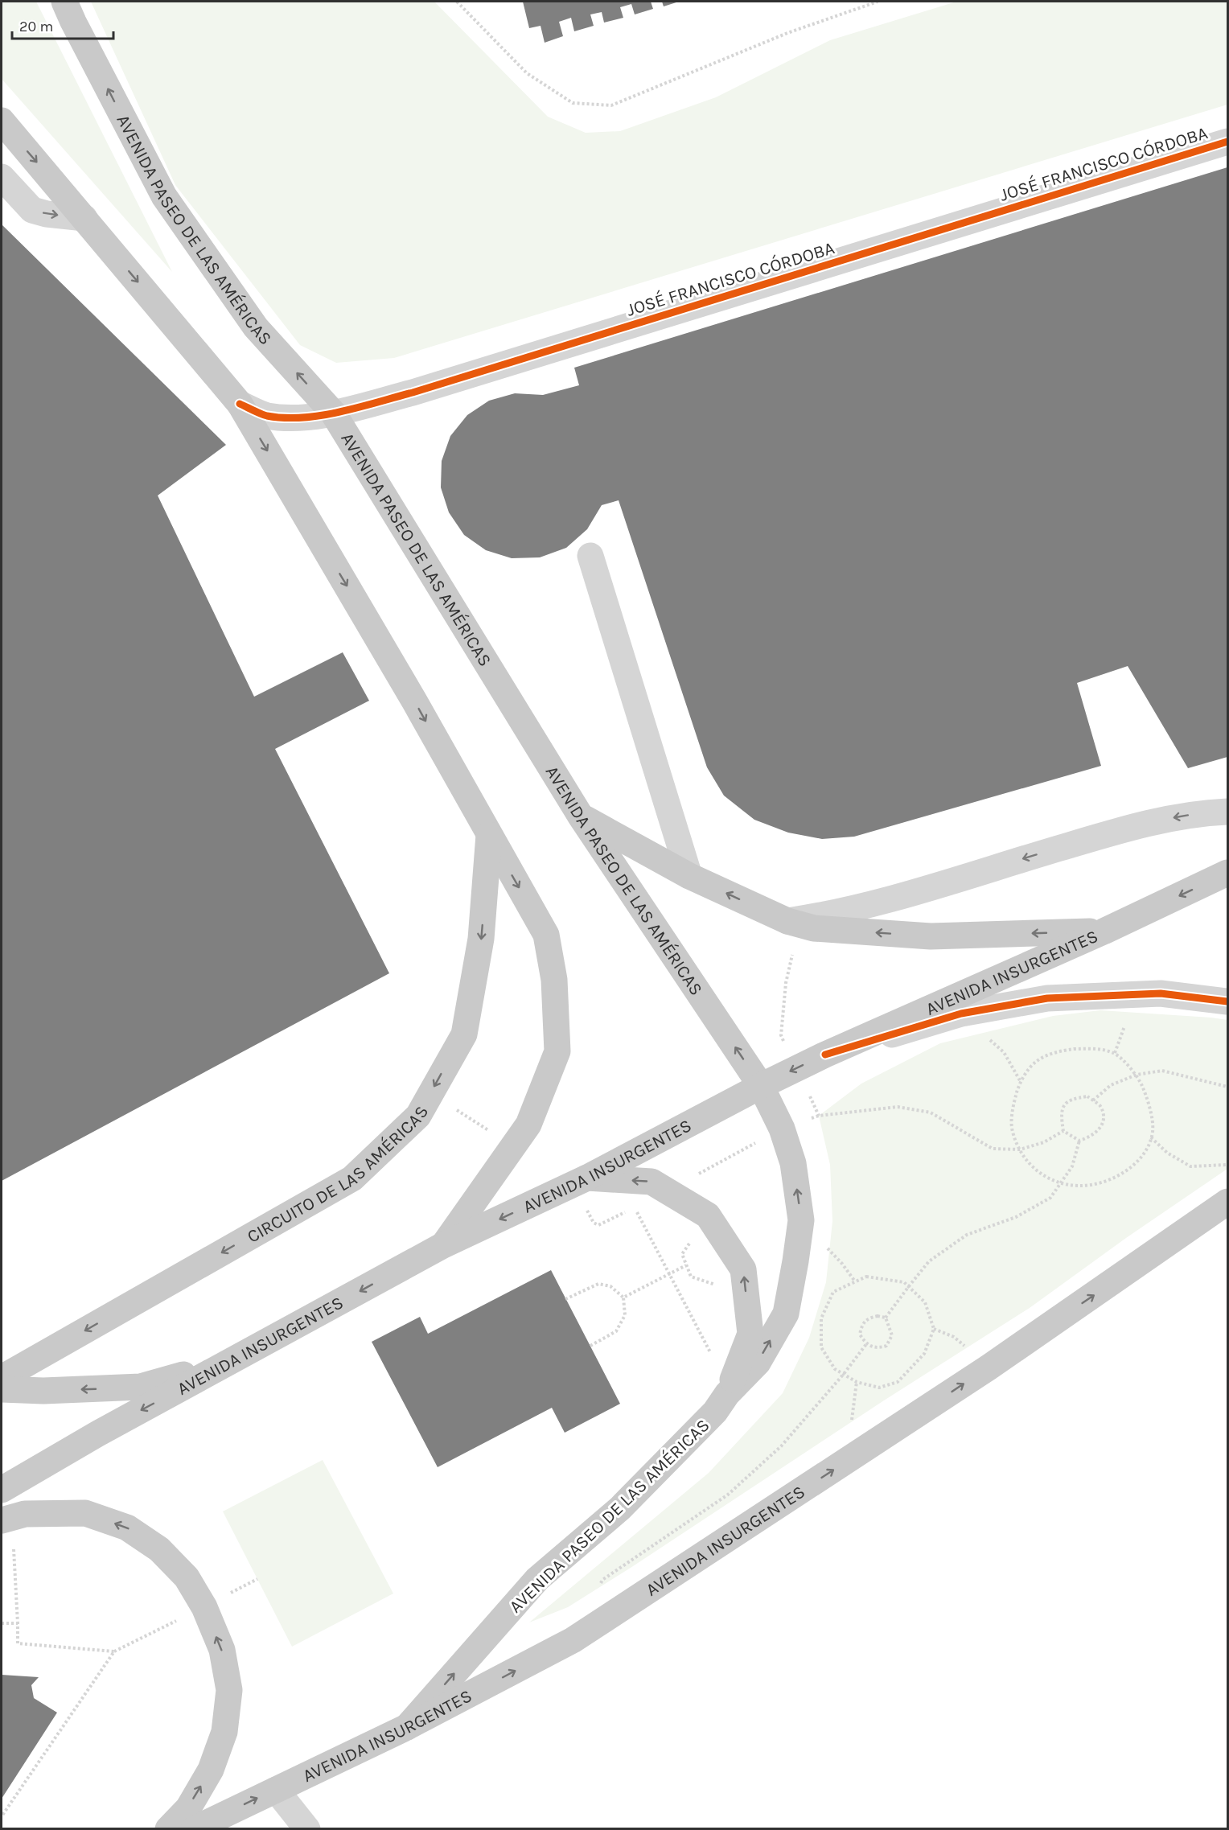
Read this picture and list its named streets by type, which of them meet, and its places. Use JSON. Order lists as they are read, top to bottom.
{
  "streets": {
    "main road": ["AVENIDA PASEO DE LAS AMÉRICAS", "AVENIDA INSURGENTES", "CIRCUITO DE LAS AMÉRICAS"],
    "street": ["JOSÉ FRANCISCO CÓRDOBA"]
  },
  "crossings": [
    ["JOSÉ FRANCISCO CÓRDOBA", "AVENIDA PASEO DE LAS AMÉRICAS"],
    ["AVENIDA PASEO DE LAS AMÉRICAS", "AVENIDA INSURGENTES"]
  ],
  "one_way": ["AVENIDA PASEO DE LAS AMÉRICAS", "CIRCUITO DE LAS AMÉRICAS"],
  "scale_bar": "20 m"
}
